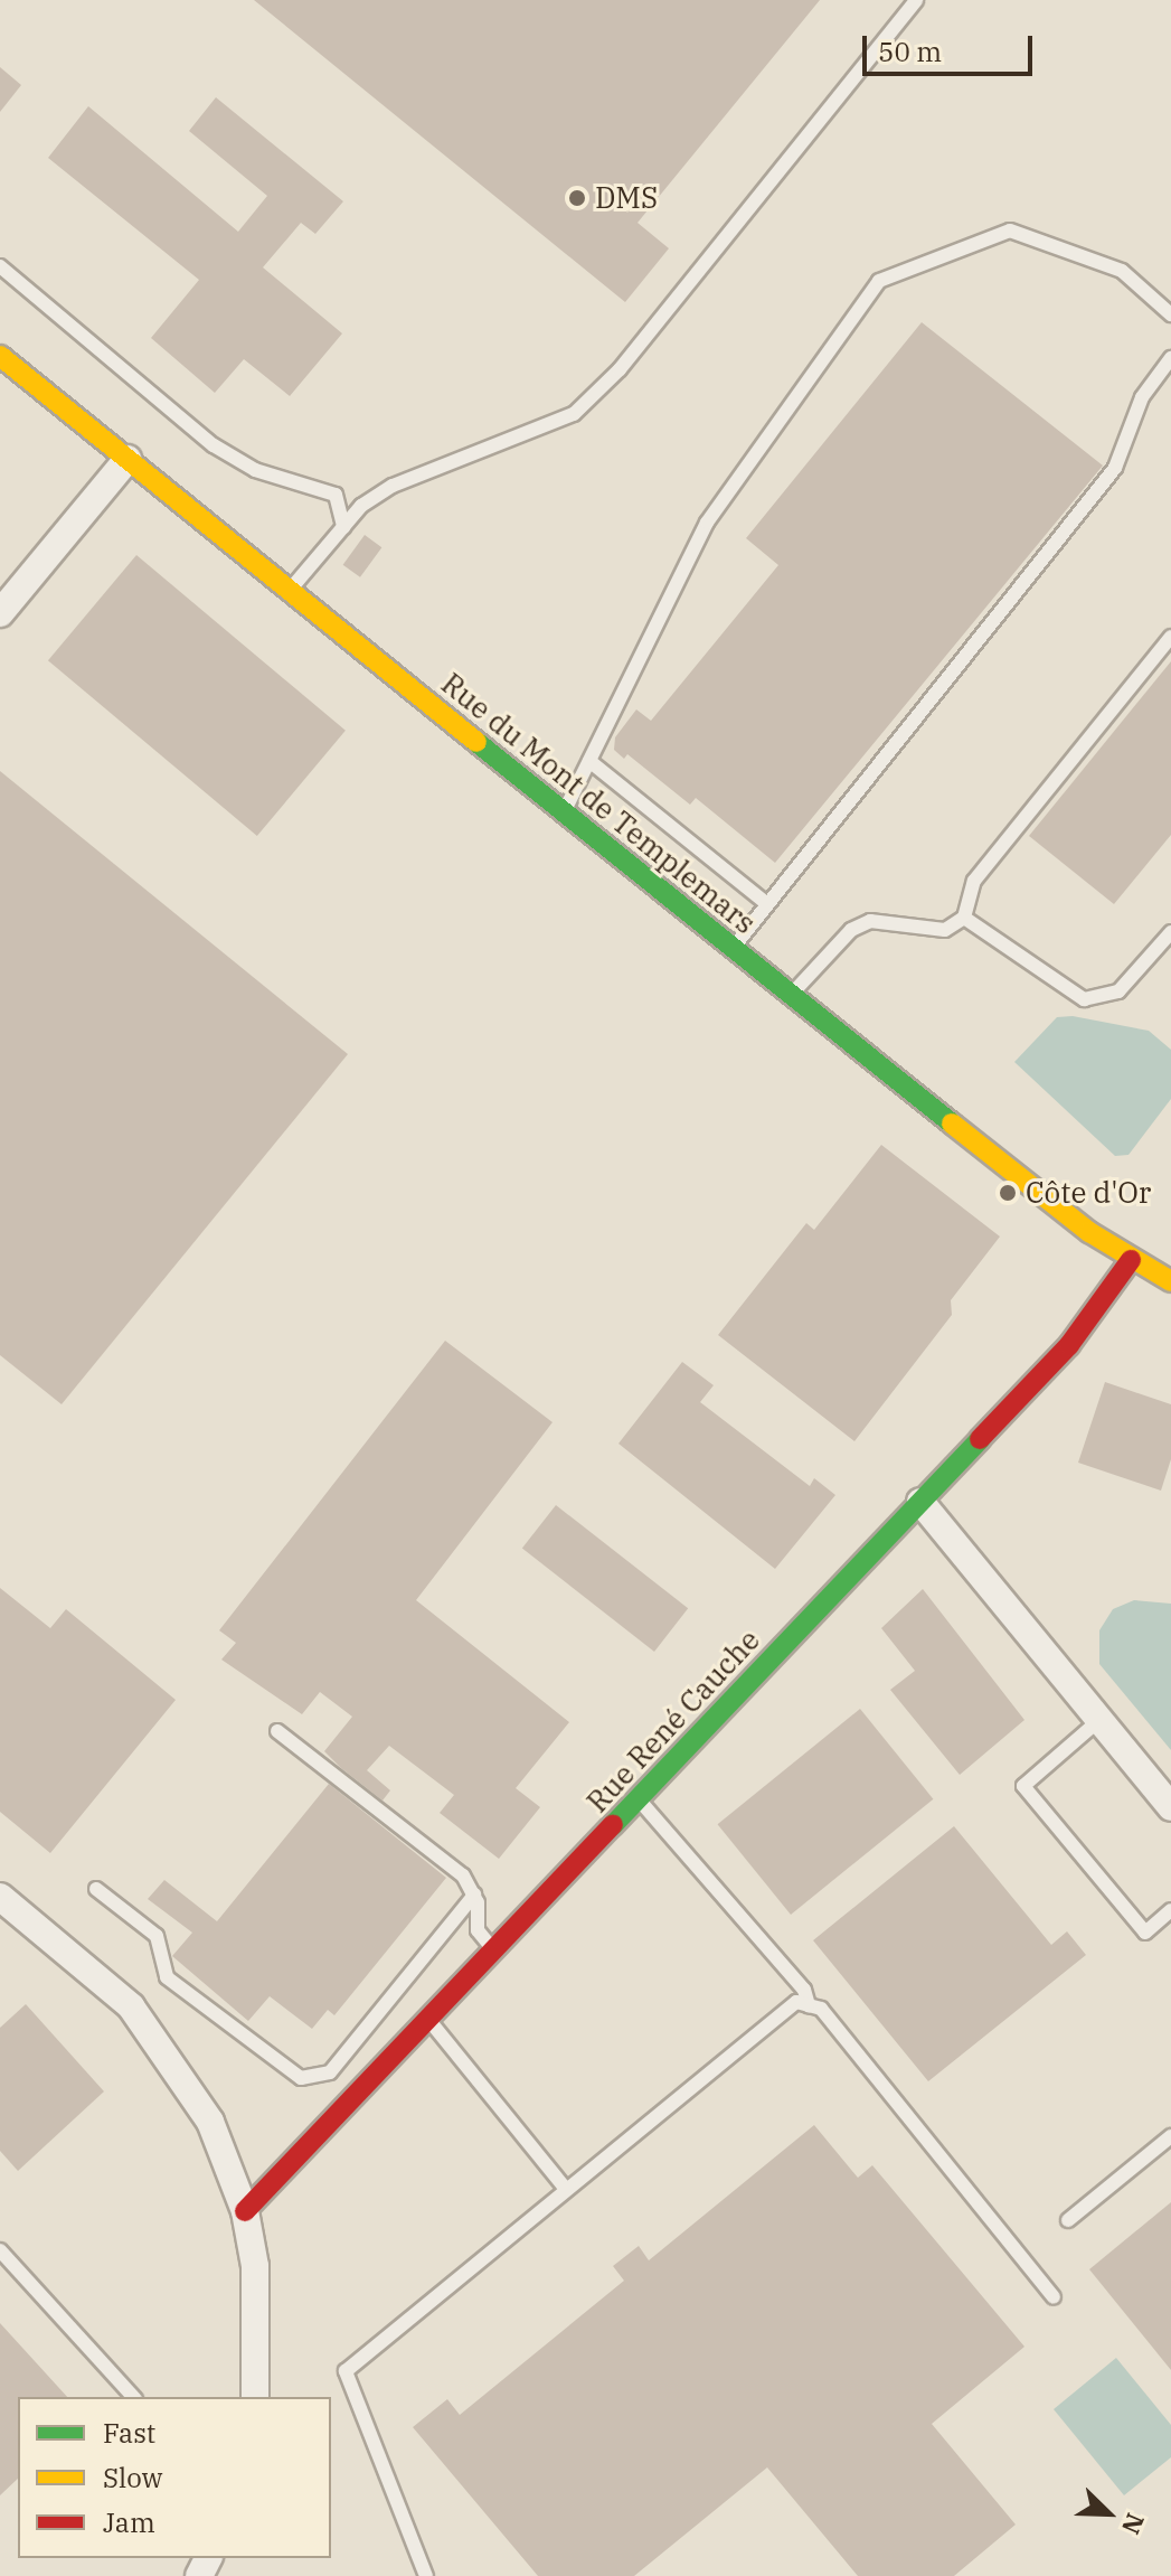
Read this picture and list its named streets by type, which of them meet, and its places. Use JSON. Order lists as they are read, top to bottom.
{
  "streets": {
    "street": ["Rue du Mont de Templemars", "Rue René Cauche"]
  },
  "crossings": [
    ["Rue du Mont de Templemars", "Rue René Cauche"]
  ],
  "places": ["DMS", "Côte d'Or"],
  "legend": ["Fast", "Slow", "Jam"],
  "scale_bar": "50 m",
  "north": "bottom right"
}
